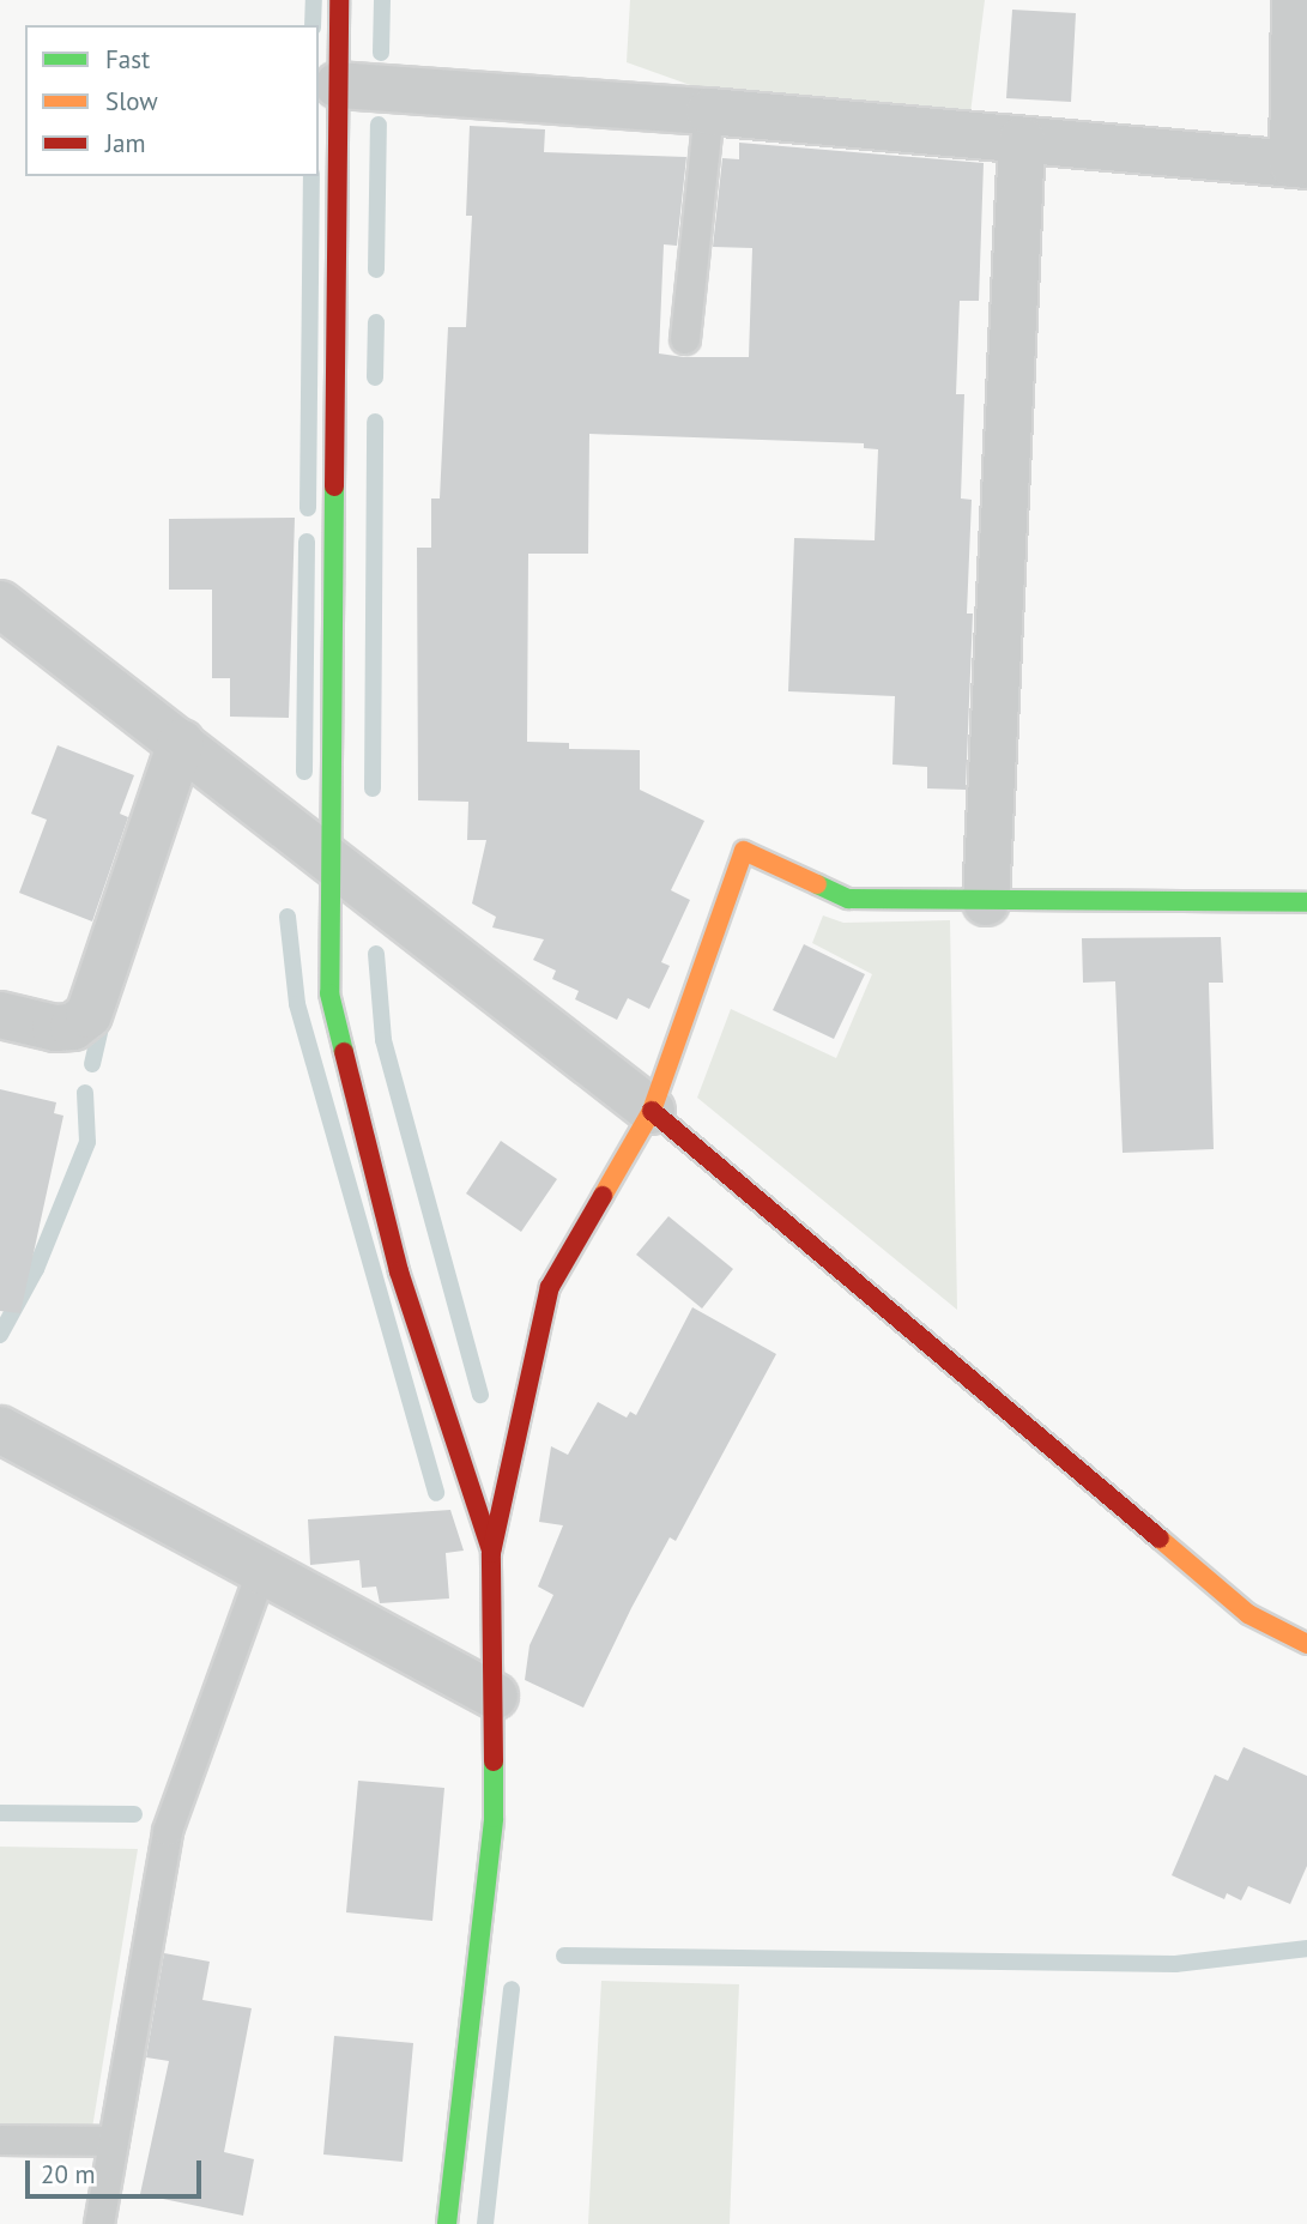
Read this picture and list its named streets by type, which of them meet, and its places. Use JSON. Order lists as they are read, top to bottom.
{
  "legend": ["Fast", "Slow", "Jam"],
  "scale_bar": "20 m"
}
